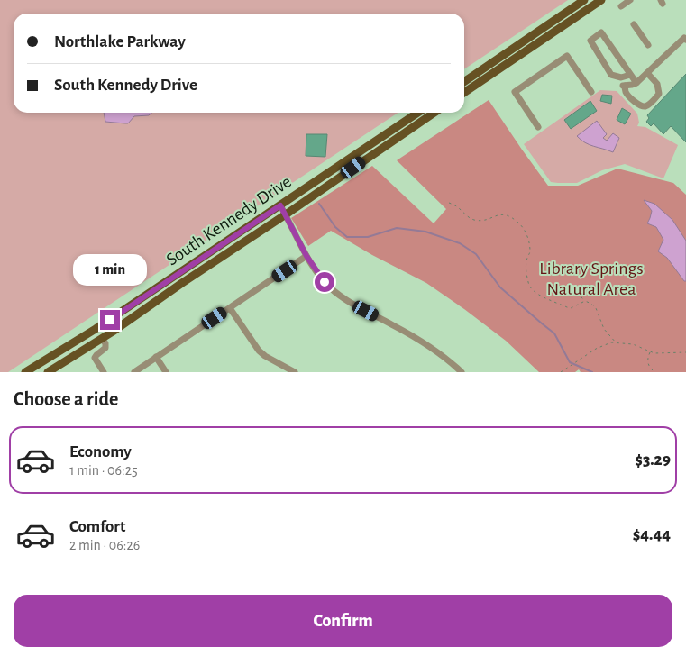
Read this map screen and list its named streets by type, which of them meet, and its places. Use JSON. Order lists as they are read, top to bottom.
{
  "streets": {
    "main road": ["South Kennedy Drive"]
  },
  "parks": ["Library Springs Natural Area"],
  "page": {
    "banner": ["Northlake Parkway", "South Kennedy Drive"],
    "bubble": "1 min",
    "heading": "Choose a ride",
    "list": [
      {
        "name": "Economy",
        "note": "1 min · 06:25",
        "value": "$3.29"
      },
      {
        "name": "Comfort",
        "note": "2 min · 06:26",
        "value": "$4.44"
      }
    ],
    "buttons": "Confirm"
  }
}
